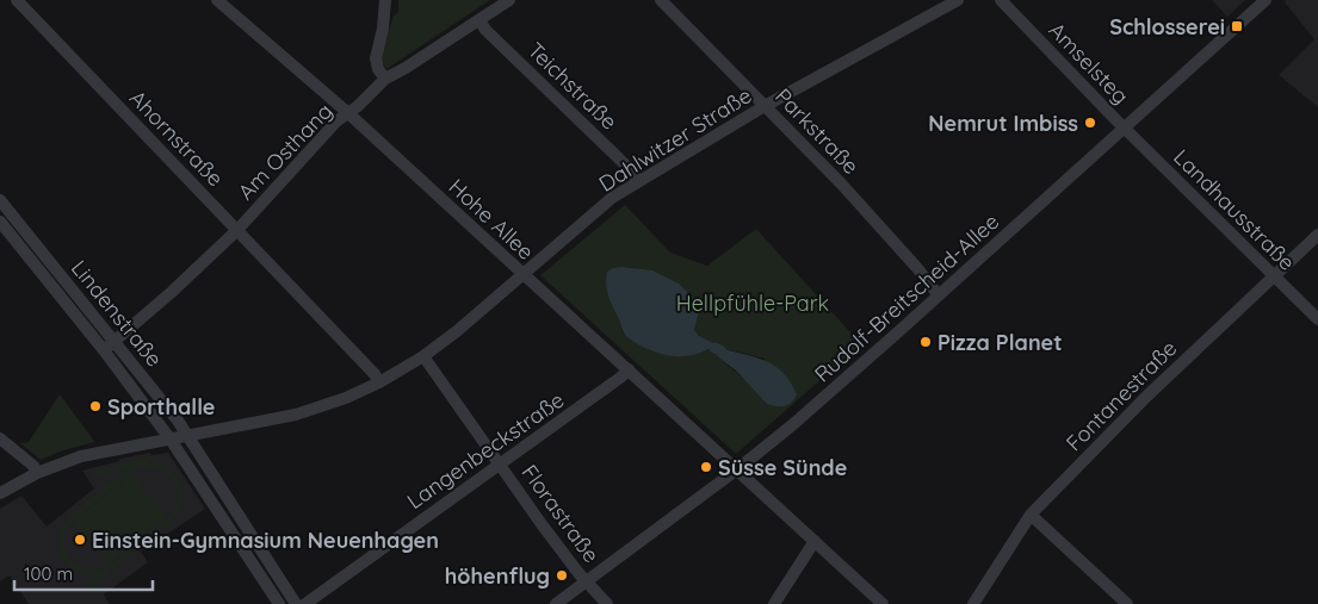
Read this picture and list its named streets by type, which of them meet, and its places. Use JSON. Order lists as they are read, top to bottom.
{
  "streets": {
    "street": [
      "Amselsteg",
      "Teichstraße",
      "Parkstraße",
      "Ahornstraße",
      "Dahlwitzer Straße",
      "Am Osthang",
      "Landhausstraße",
      "Hohe Allee",
      "Rudolf-Breitscheid-Allee",
      "Lindenstraße",
      "Fontanestraße",
      "Langenbeckstraße",
      "Florastraße"
    ]
  },
  "crossings": [
    ["Amselsteg", "Landhausstraße"],
    ["Amselsteg", "Rudolf-Breitscheid-Allee"],
    ["Teichstraße", "Dahlwitzer Straße"],
    ["Teichstraße", "Am Osthang"],
    ["Parkstraße", "Dahlwitzer Straße"],
    ["Parkstraße", "Rudolf-Breitscheid-Allee"],
    ["Ahornstraße", "Dahlwitzer Straße"],
    ["Ahornstraße", "Am Osthang"],
    ["Dahlwitzer Straße", "Hohe Allee"],
    ["Dahlwitzer Straße", "Lindenstraße"],
    ["Dahlwitzer Straße", "Florastraße"],
    ["Am Osthang", "Hohe Allee"],
    ["Am Osthang", "Lindenstraße"],
    ["Landhausstraße", "Rudolf-Breitscheid-Allee"],
    ["Landhausstraße", "Fontanestraße"],
    ["Hohe Allee", "Rudolf-Breitscheid-Allee"],
    ["Hohe Allee", "Langenbeckstraße"],
    ["Rudolf-Breitscheid-Allee", "Florastraße"],
    ["Langenbeckstraße", "Florastraße"]
  ],
  "parks": ["Hellpfühle-Park"],
  "places": {
    "transit": ["Schlosserei"],
    "other": [
      "Nemrut Imbiss",
      "Pizza Planet",
      "Sporthalle",
      "Süsse Sünde",
      "Einstein-Gymnasium Neuenhagen",
      "höhenflug"
    ]
  },
  "scale_bar": "100 m"
}
